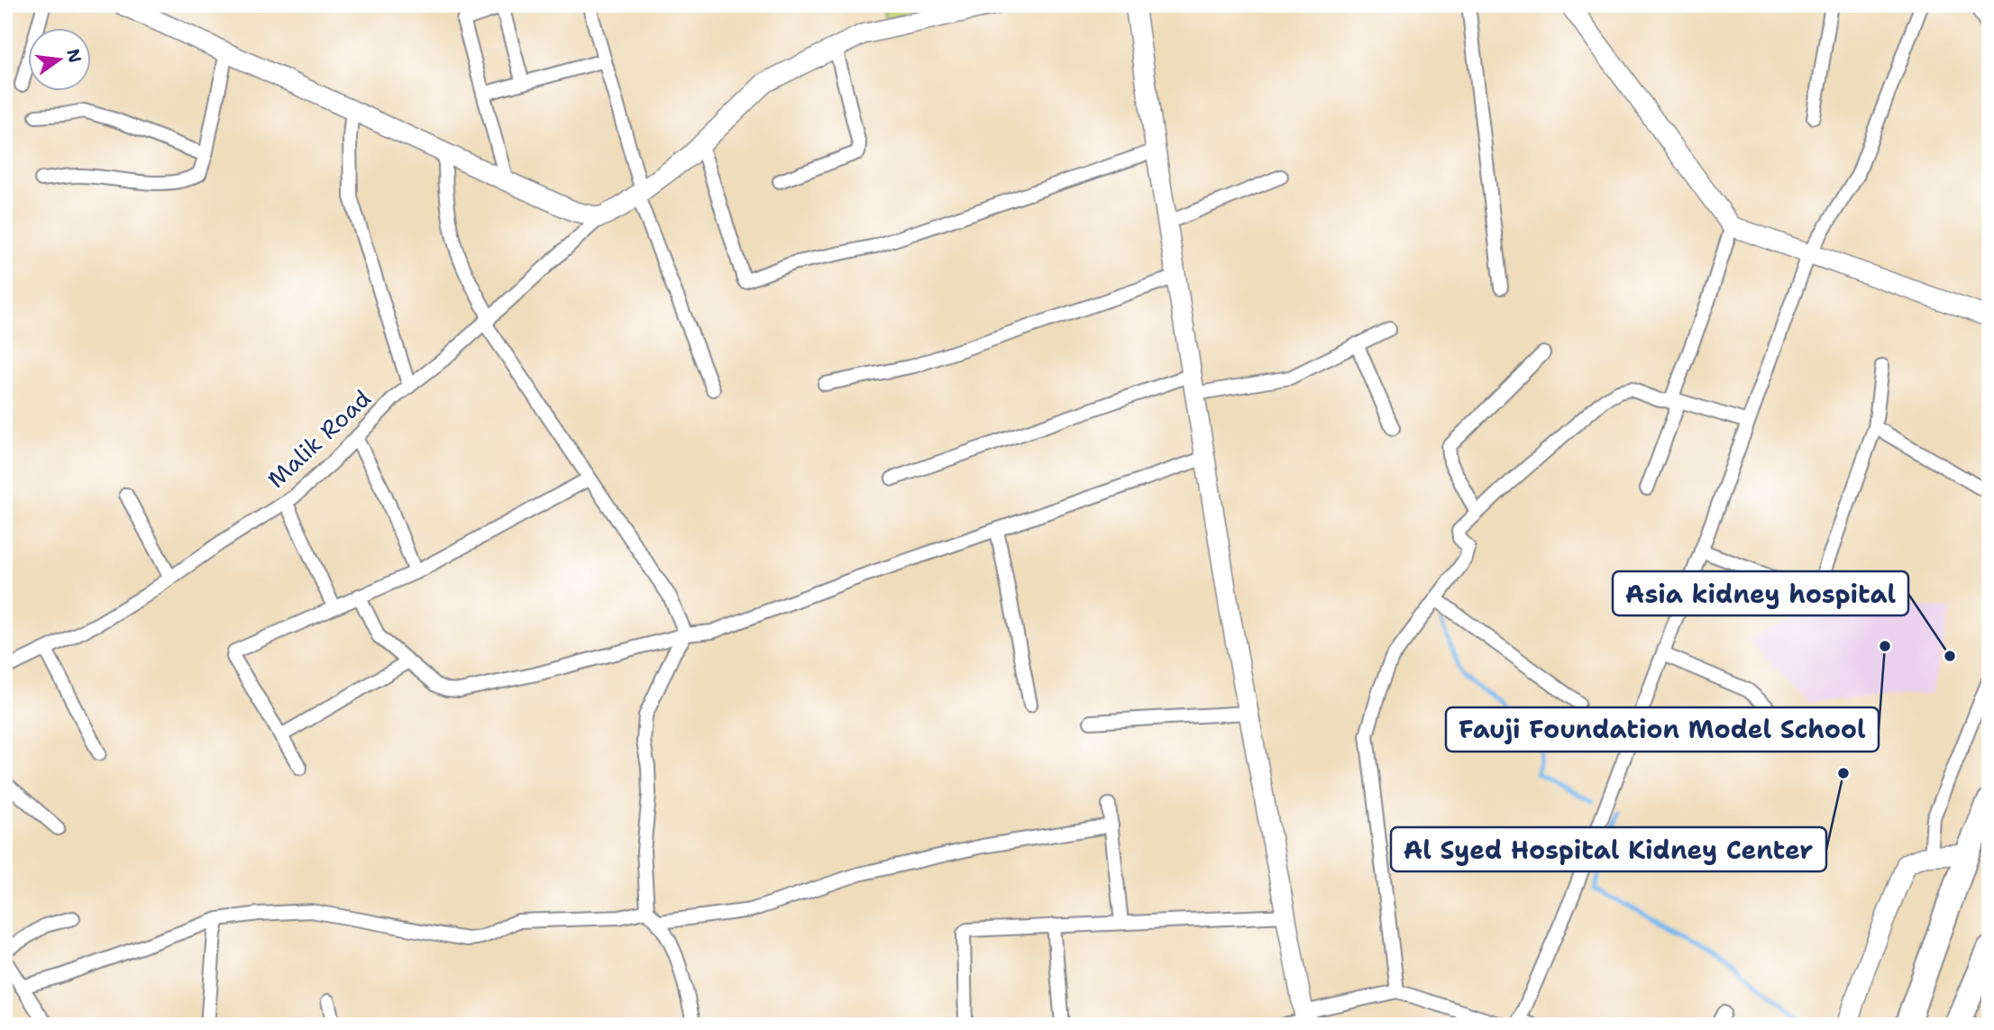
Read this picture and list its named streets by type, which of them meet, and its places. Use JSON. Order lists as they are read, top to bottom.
{
  "streets": {
    "street": ["Malik Road"]
  },
  "places": ["Fauji Foundation Model School", "Asia kidney hospital", "Al Syed Hospital Kidney Center"],
  "north": "right"
}
